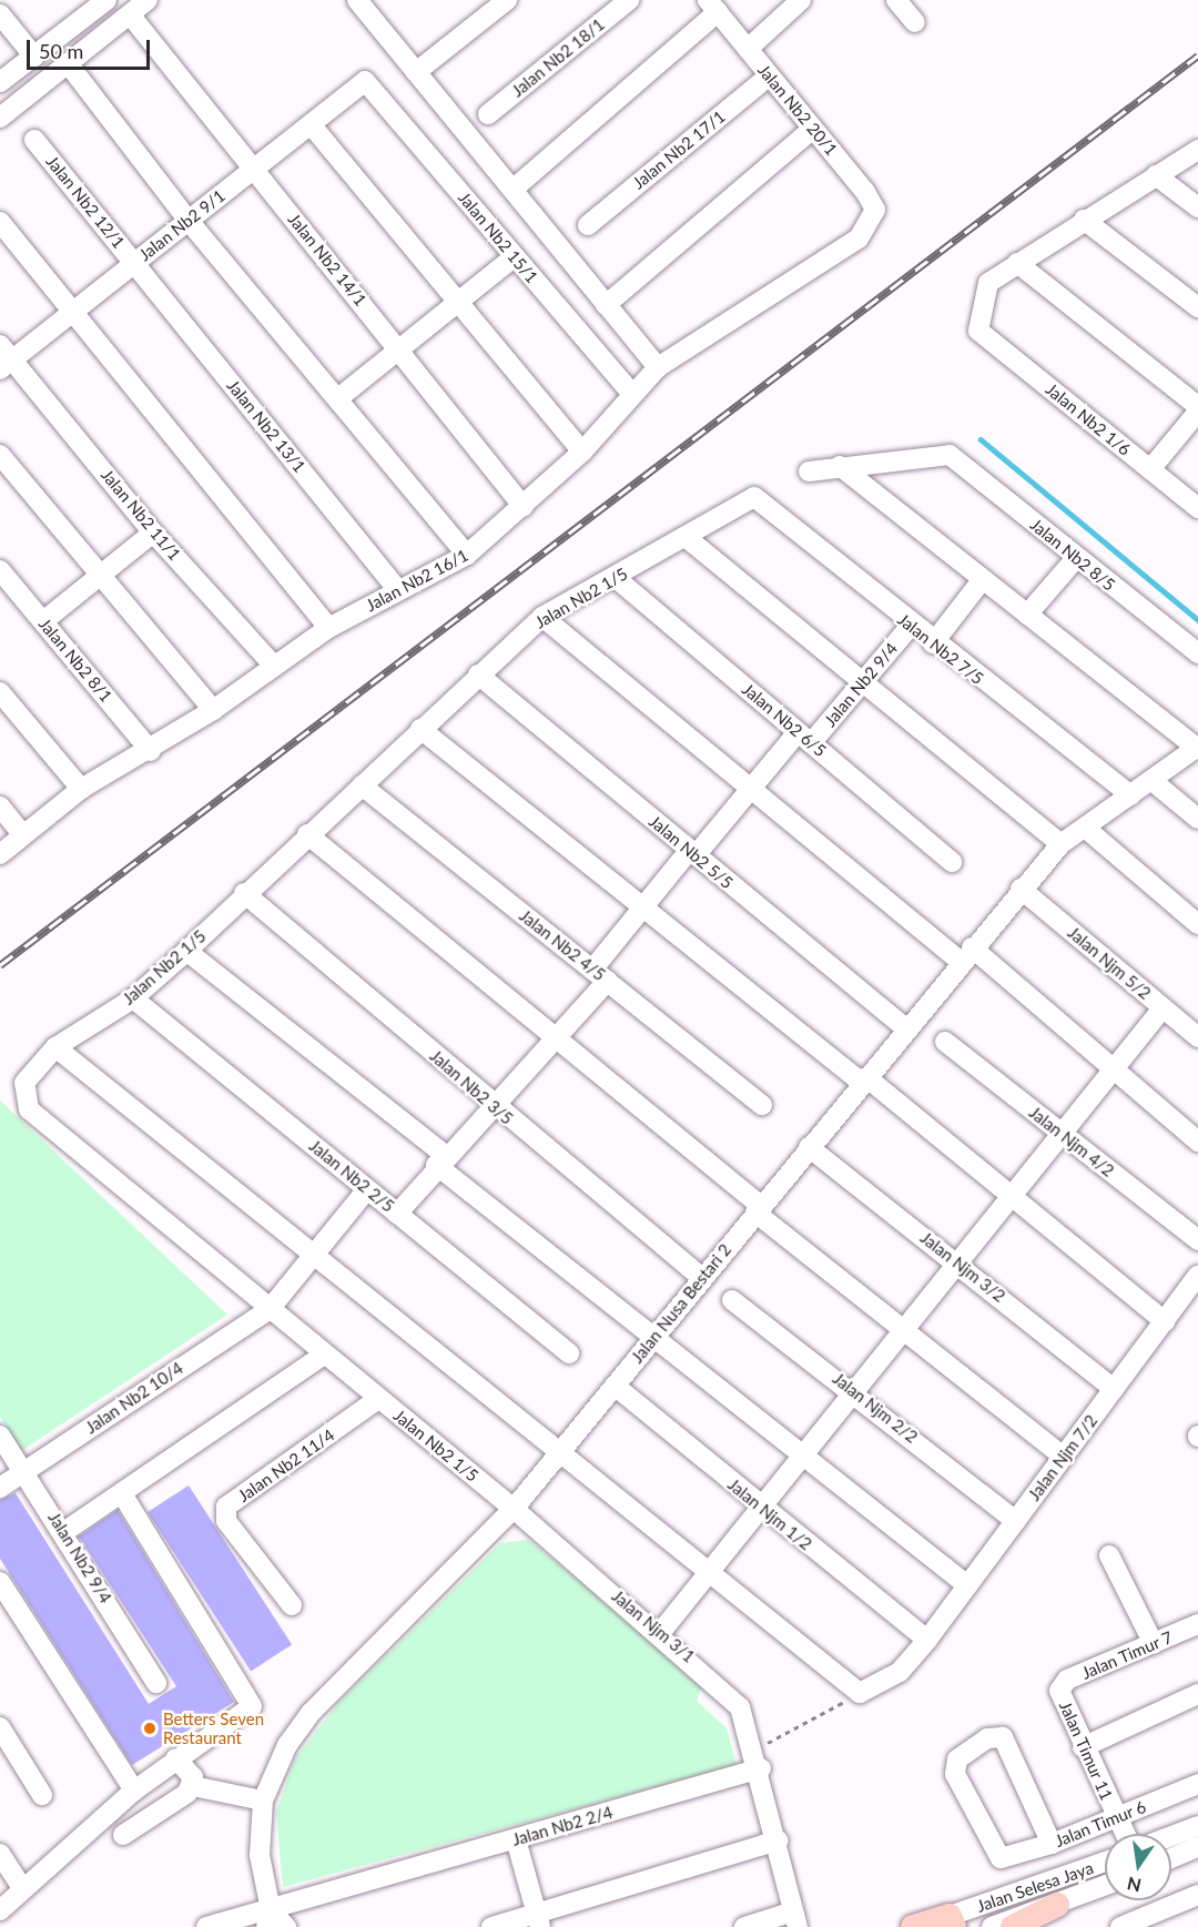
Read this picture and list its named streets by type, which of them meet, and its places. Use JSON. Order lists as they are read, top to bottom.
{
  "streets": {
    "street": [
      "Jalan Nb2 18/1",
      "Jalan Nb2 20/1",
      "Jalan Nb2 17/1",
      "Jalan Nb2 12/1",
      "Jalan Nb2 9/1",
      "Jalan Nb2 15/1",
      "Jalan Nb2 14/1",
      "Jalan Nb2 1/6",
      "Jalan Nb2 13/1",
      "Jalan Nb2 11/1",
      "Jalan Nb2 8/5",
      "Jalan Nb2 16/1",
      "Jalan Nb2 1/5",
      "Jalan Nb2 7/5",
      "Jalan Nb2 8/1",
      "Jalan Nb2 9/4",
      "Jalan Nb2 6/5",
      "Jalan Nb2 5/5",
      "Jalan Nb2 4/5",
      "Jalan Njm 5/2",
      "Jalan Nb2 3/5",
      "Jalan Njm 4/2",
      "Jalan Nb2 2/5",
      "Jalan Njm 3/2",
      "Jalan Nusa Bestari 2",
      "Jalan Nb2 10/4",
      "Jalan Njm 2/2",
      "Jalan Njm 7/2",
      "Jalan Nb2 11/4",
      "Jalan Njm 1/2",
      "Jalan Njm 3/1",
      "Jalan Timur 7",
      "Jalan Timur 11",
      "Jalan Timur 6",
      "Jalan Nb2 2/4",
      "Jalan Selesa Jaya"
    ]
  },
  "crossings": [
    ["Jalan Nb2 20/1", "Jalan Nb2 17/1"],
    ["Jalan Nb2 20/1", "Jalan Nb2 16/1"],
    ["Jalan Nb2 12/1", "Jalan Nb2 9/1"],
    ["Jalan Nb2 12/1", "Jalan Nb2 13/1"],
    ["Jalan Nb2 9/1", "Jalan Nb2 15/1"],
    ["Jalan Nb2 9/1", "Jalan Nb2 14/1"],
    ["Jalan Nb2 9/1", "Jalan Nb2 13/1"],
    ["Jalan Nb2 9/1", "Jalan Nb2 11/1"],
    ["Jalan Nb2 15/1", "Jalan Nb2 16/1"],
    ["Jalan Nb2 14/1", "Jalan Nb2 16/1"],
    ["Jalan Nb2 13/1", "Jalan Nb2 16/1"],
    ["Jalan Nb2 11/1", "Jalan Nb2 16/1"],
    ["Jalan Nb2 16/1", "Jalan Nb2 8/1"],
    ["Jalan Nb2 1/5", "Jalan Nb2 7/5"],
    ["Jalan Nb2 1/5", "Jalan Nb2 6/5"],
    ["Jalan Nb2 1/5", "Jalan Nb2 5/5"],
    ["Jalan Nb2 1/5", "Jalan Nb2 4/5"],
    ["Jalan Nb2 1/5", "Jalan Nb2 3/5"],
    ["Jalan Nb2 1/5", "Jalan Nb2 2/5"],
    ["Jalan Nb2 1/5", "Jalan Nusa Bestari 2"],
    ["Jalan Nb2 1/5", "Jalan Nb2 10/4"],
    ["Jalan Nb2 1/5", "Jalan Nb2 11/4"],
    ["Jalan Nb2 1/5", "Jalan Njm 3/1"],
    ["Jalan Nb2 7/5", "Jalan Nb2 9/4"],
    ["Jalan Nb2 7/5", "Jalan Nusa Bestari 2"],
    ["Jalan Nb2 9/4", "Jalan Nb2 6/5"],
    ["Jalan Nb2 9/4", "Jalan Nb2 5/5"],
    ["Jalan Nb2 9/4", "Jalan Nb2 4/5"],
    ["Jalan Nb2 9/4", "Jalan Nb2 3/5"],
    ["Jalan Nb2 9/4", "Jalan Nb2 2/5"],
    ["Jalan Nb2 9/4", "Jalan Nb2 10/4"],
    ["Jalan Nb2 5/5", "Jalan Nusa Bestari 2"],
    ["Jalan Njm 5/2", "Jalan Nusa Bestari 2"],
    ["Jalan Nb2 3/5", "Jalan Nusa Bestari 2"],
    ["Jalan Nb2 2/5", "Jalan Nb2 10/4"],
    ["Jalan Njm 3/2", "Jalan Nusa Bestari 2"],
    ["Jalan Njm 3/2", "Jalan Njm 7/2"],
    ["Jalan Nusa Bestari 2", "Jalan Njm 1/2"],
    ["Jalan Nusa Bestari 2", "Jalan Njm 3/1"],
    ["Jalan Nusa Bestari 2", "Jalan Nb2 2/4"],
    ["Jalan Njm 2/2", "Jalan Njm 7/2"],
    ["Jalan Njm 7/2", "Jalan Njm 1/2"],
    ["Jalan Njm 3/1", "Jalan Nb2 2/4"],
    ["Jalan Timur 7", "Jalan Timur 11"],
    ["Jalan Timur 11", "Jalan Timur 6"]
  ],
  "places": ["Betters Seven Restaurant"],
  "scale_bar": "50 m",
  "north": "bottom"
}
